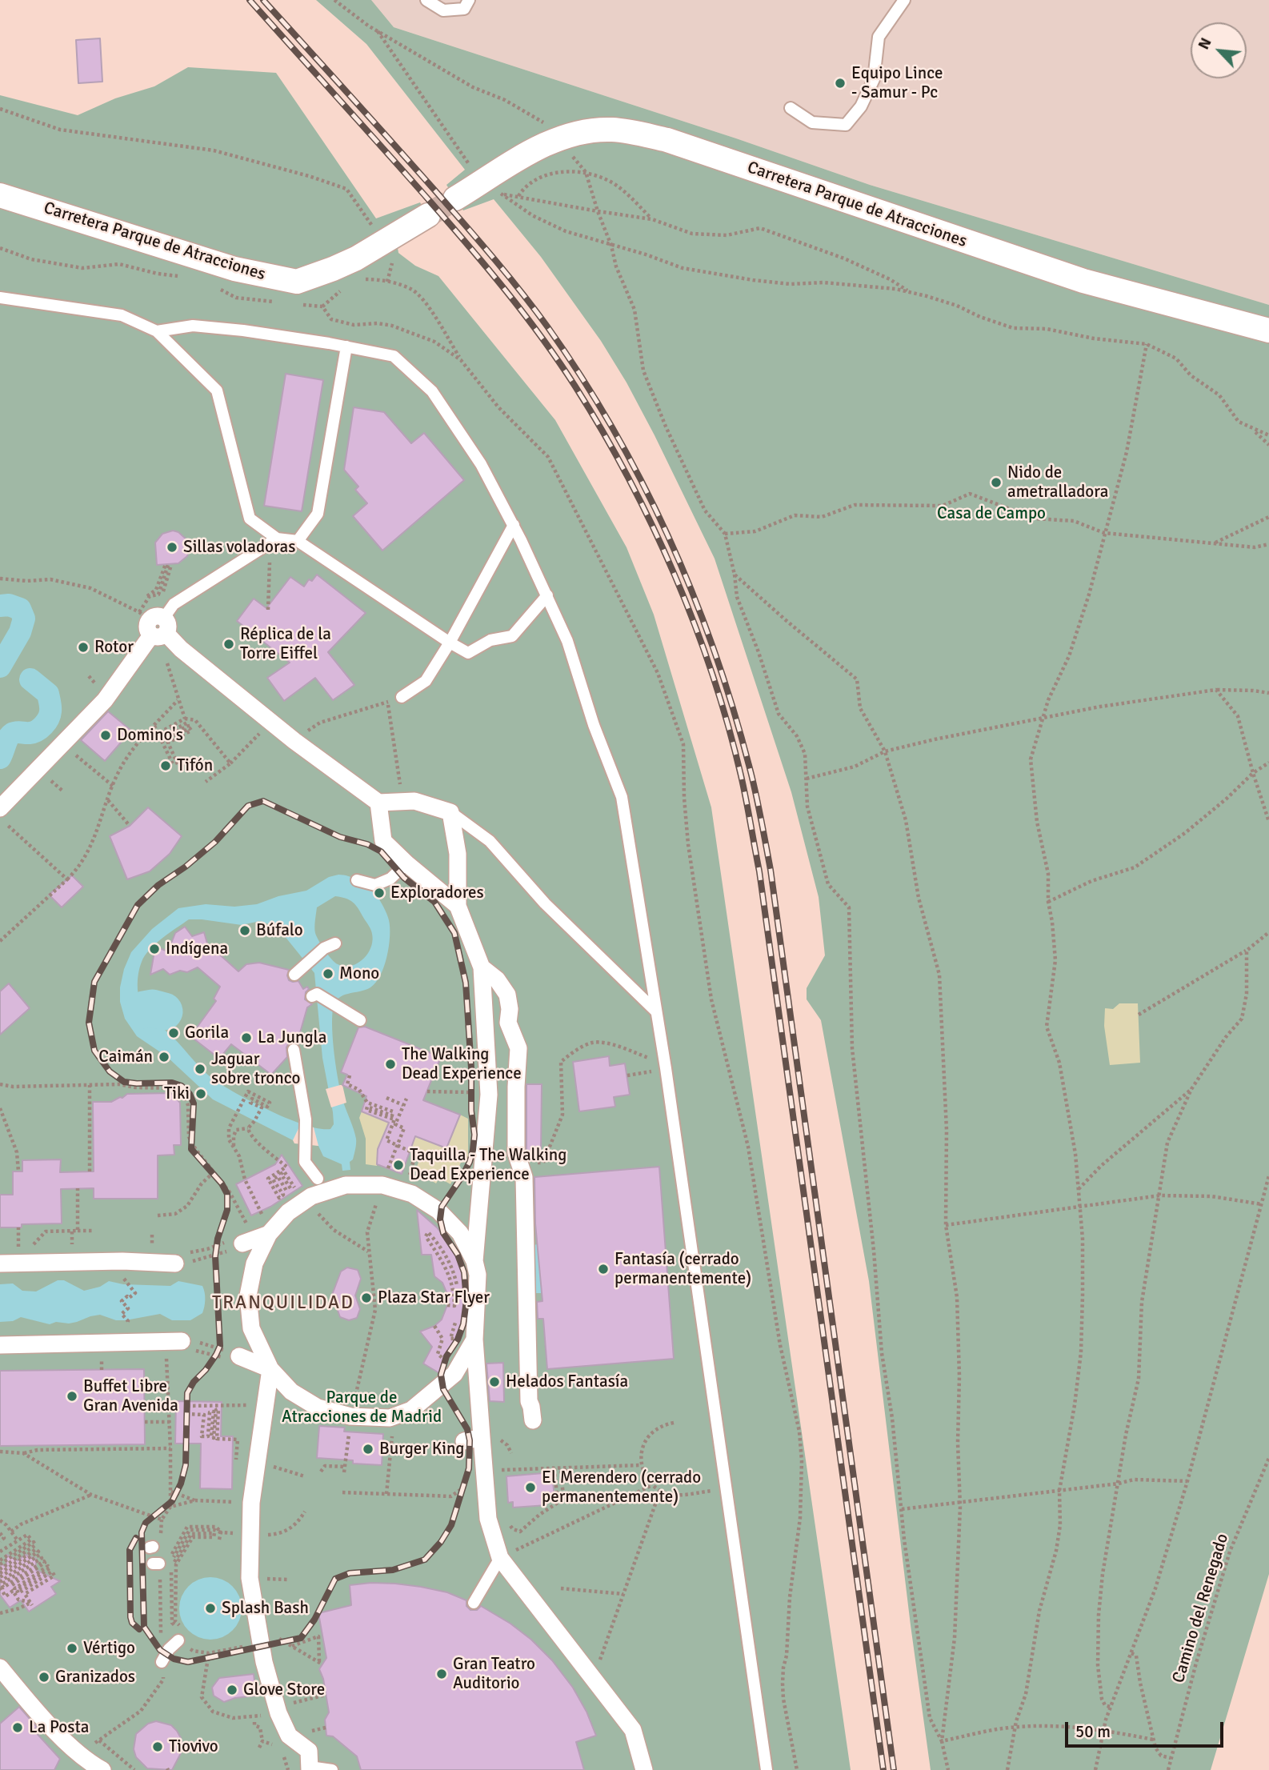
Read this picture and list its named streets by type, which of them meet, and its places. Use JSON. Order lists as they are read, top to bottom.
{
  "streets": {
    "street": ["Carretera Parque de Atracciones"],
    "path": ["Camino del Renegado"]
  },
  "districts": ["TRANQUILIDAD"],
  "parks": ["Casa de Campo", "Parque de Atracciones de Madrid"],
  "places": [
    "Equipo Lince - Samur - Pc",
    "Nido de ametralladora",
    "Sillas voladoras",
    "Réplica de la Torre Eiffel",
    "Rotor",
    "Domino's",
    "Tifón",
    "Exploradores",
    "Búfalo",
    "Indígena",
    "Mono",
    "Gorila",
    "La Jungla",
    "Caimán",
    "The Walking Dead Experience",
    "Jaguar sobre tronco",
    "Tiki",
    "Taquilla - The Walking Dead Experience",
    "Fantasía (cerrado permanentemente)",
    "Plaza Star Flyer",
    "Helados Fantasía",
    "Buffet Libre Gran Avenida",
    "Burger King",
    "El Merendero (cerrado permanentemente)",
    "Splash Bash",
    "Vértigo",
    "Gran Teatro Auditorio",
    "Granizados",
    "Glove Store",
    "La Posta",
    "Tiovivo"
  ],
  "scale_bar": "50 m",
  "north": "top left"
}
